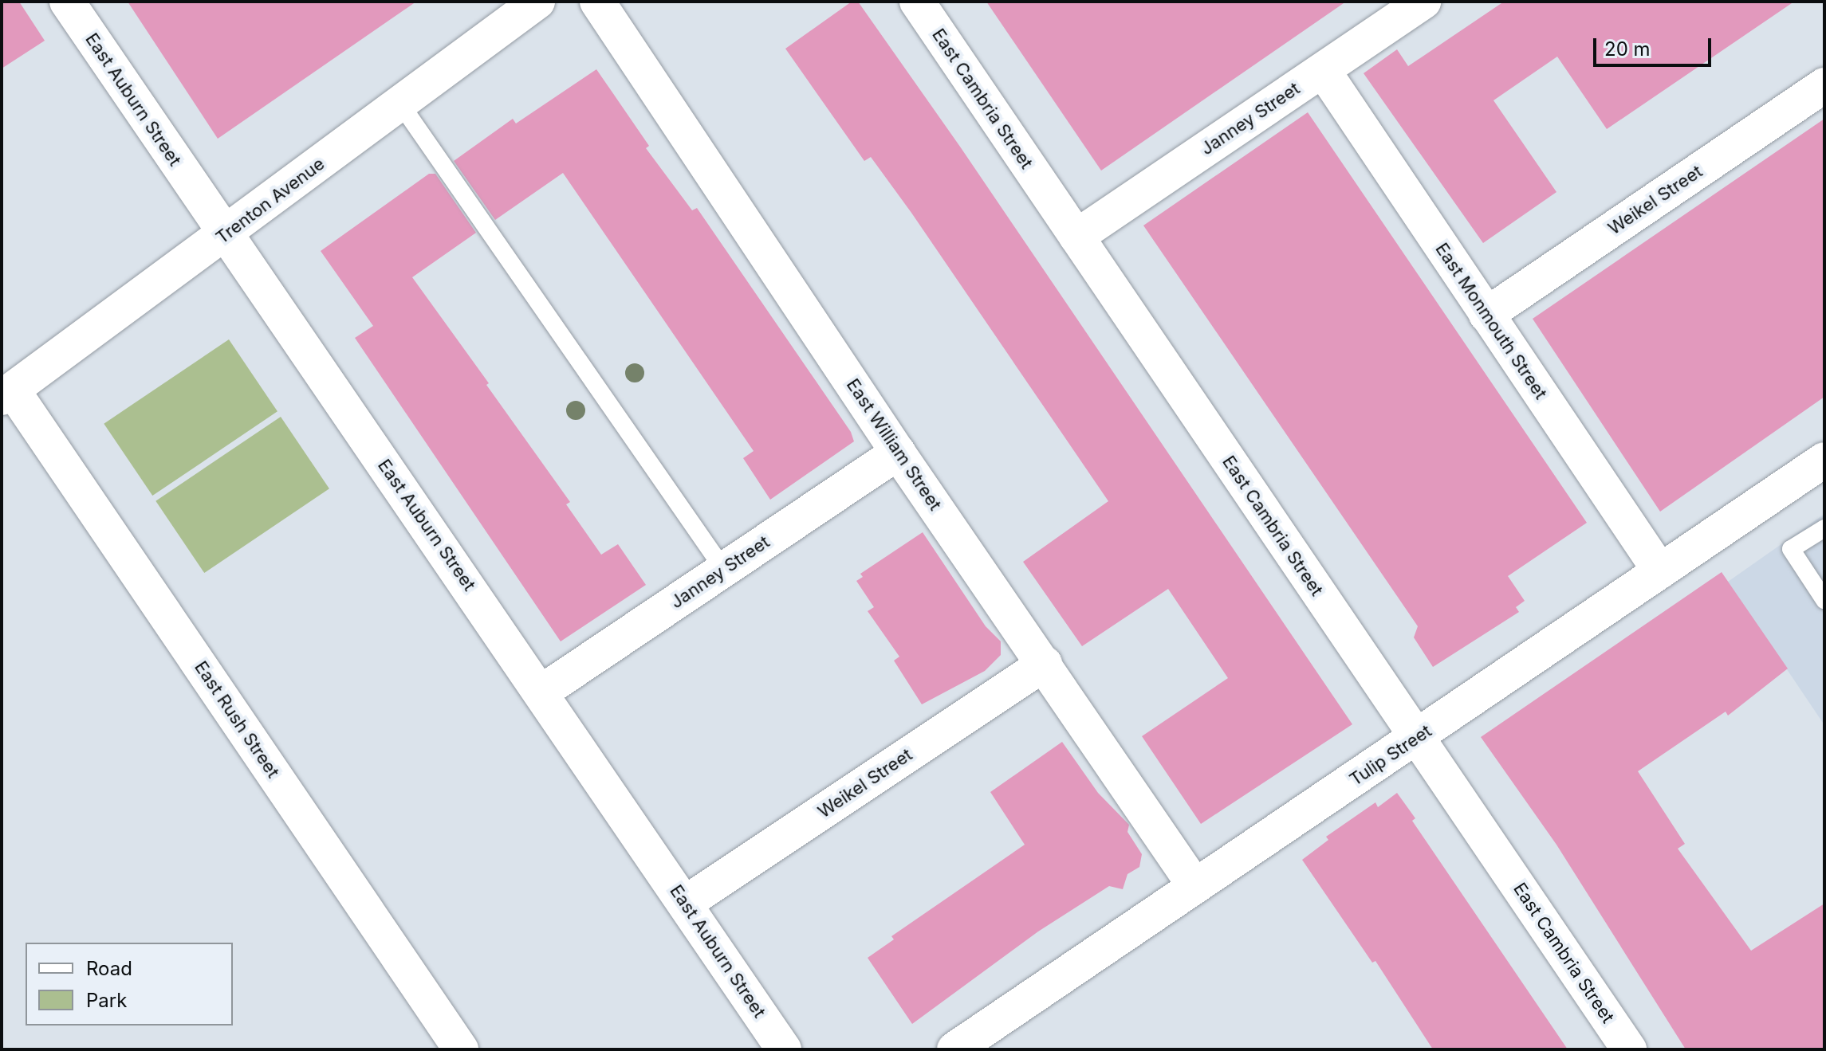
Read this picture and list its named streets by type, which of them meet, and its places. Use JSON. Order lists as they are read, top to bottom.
{
  "streets": {
    "street": [
      "East Cambria Street",
      "East Auburn Street",
      "Janney Street",
      "Weikel Street",
      "Trenton Avenue",
      "East Monmouth Street",
      "East William Street",
      "East Rush Street",
      "Tulip Street"
    ]
  },
  "crossings": [
    ["East Cambria Street", "Janney Street"],
    ["East Cambria Street", "Tulip Street"],
    ["East Auburn Street", "Janney Street"],
    ["East Auburn Street", "Weikel Street"],
    ["East Auburn Street", "Trenton Avenue"],
    ["Janney Street", "East Monmouth Street"],
    ["Janney Street", "East William Street"],
    ["Weikel Street", "East Monmouth Street"],
    ["Weikel Street", "East William Street"],
    ["Trenton Avenue", "East Rush Street"],
    ["East Monmouth Street", "Tulip Street"],
    ["East William Street", "Tulip Street"]
  ],
  "legend": ["Road", "Park"],
  "scale_bar": "20 m"
}
